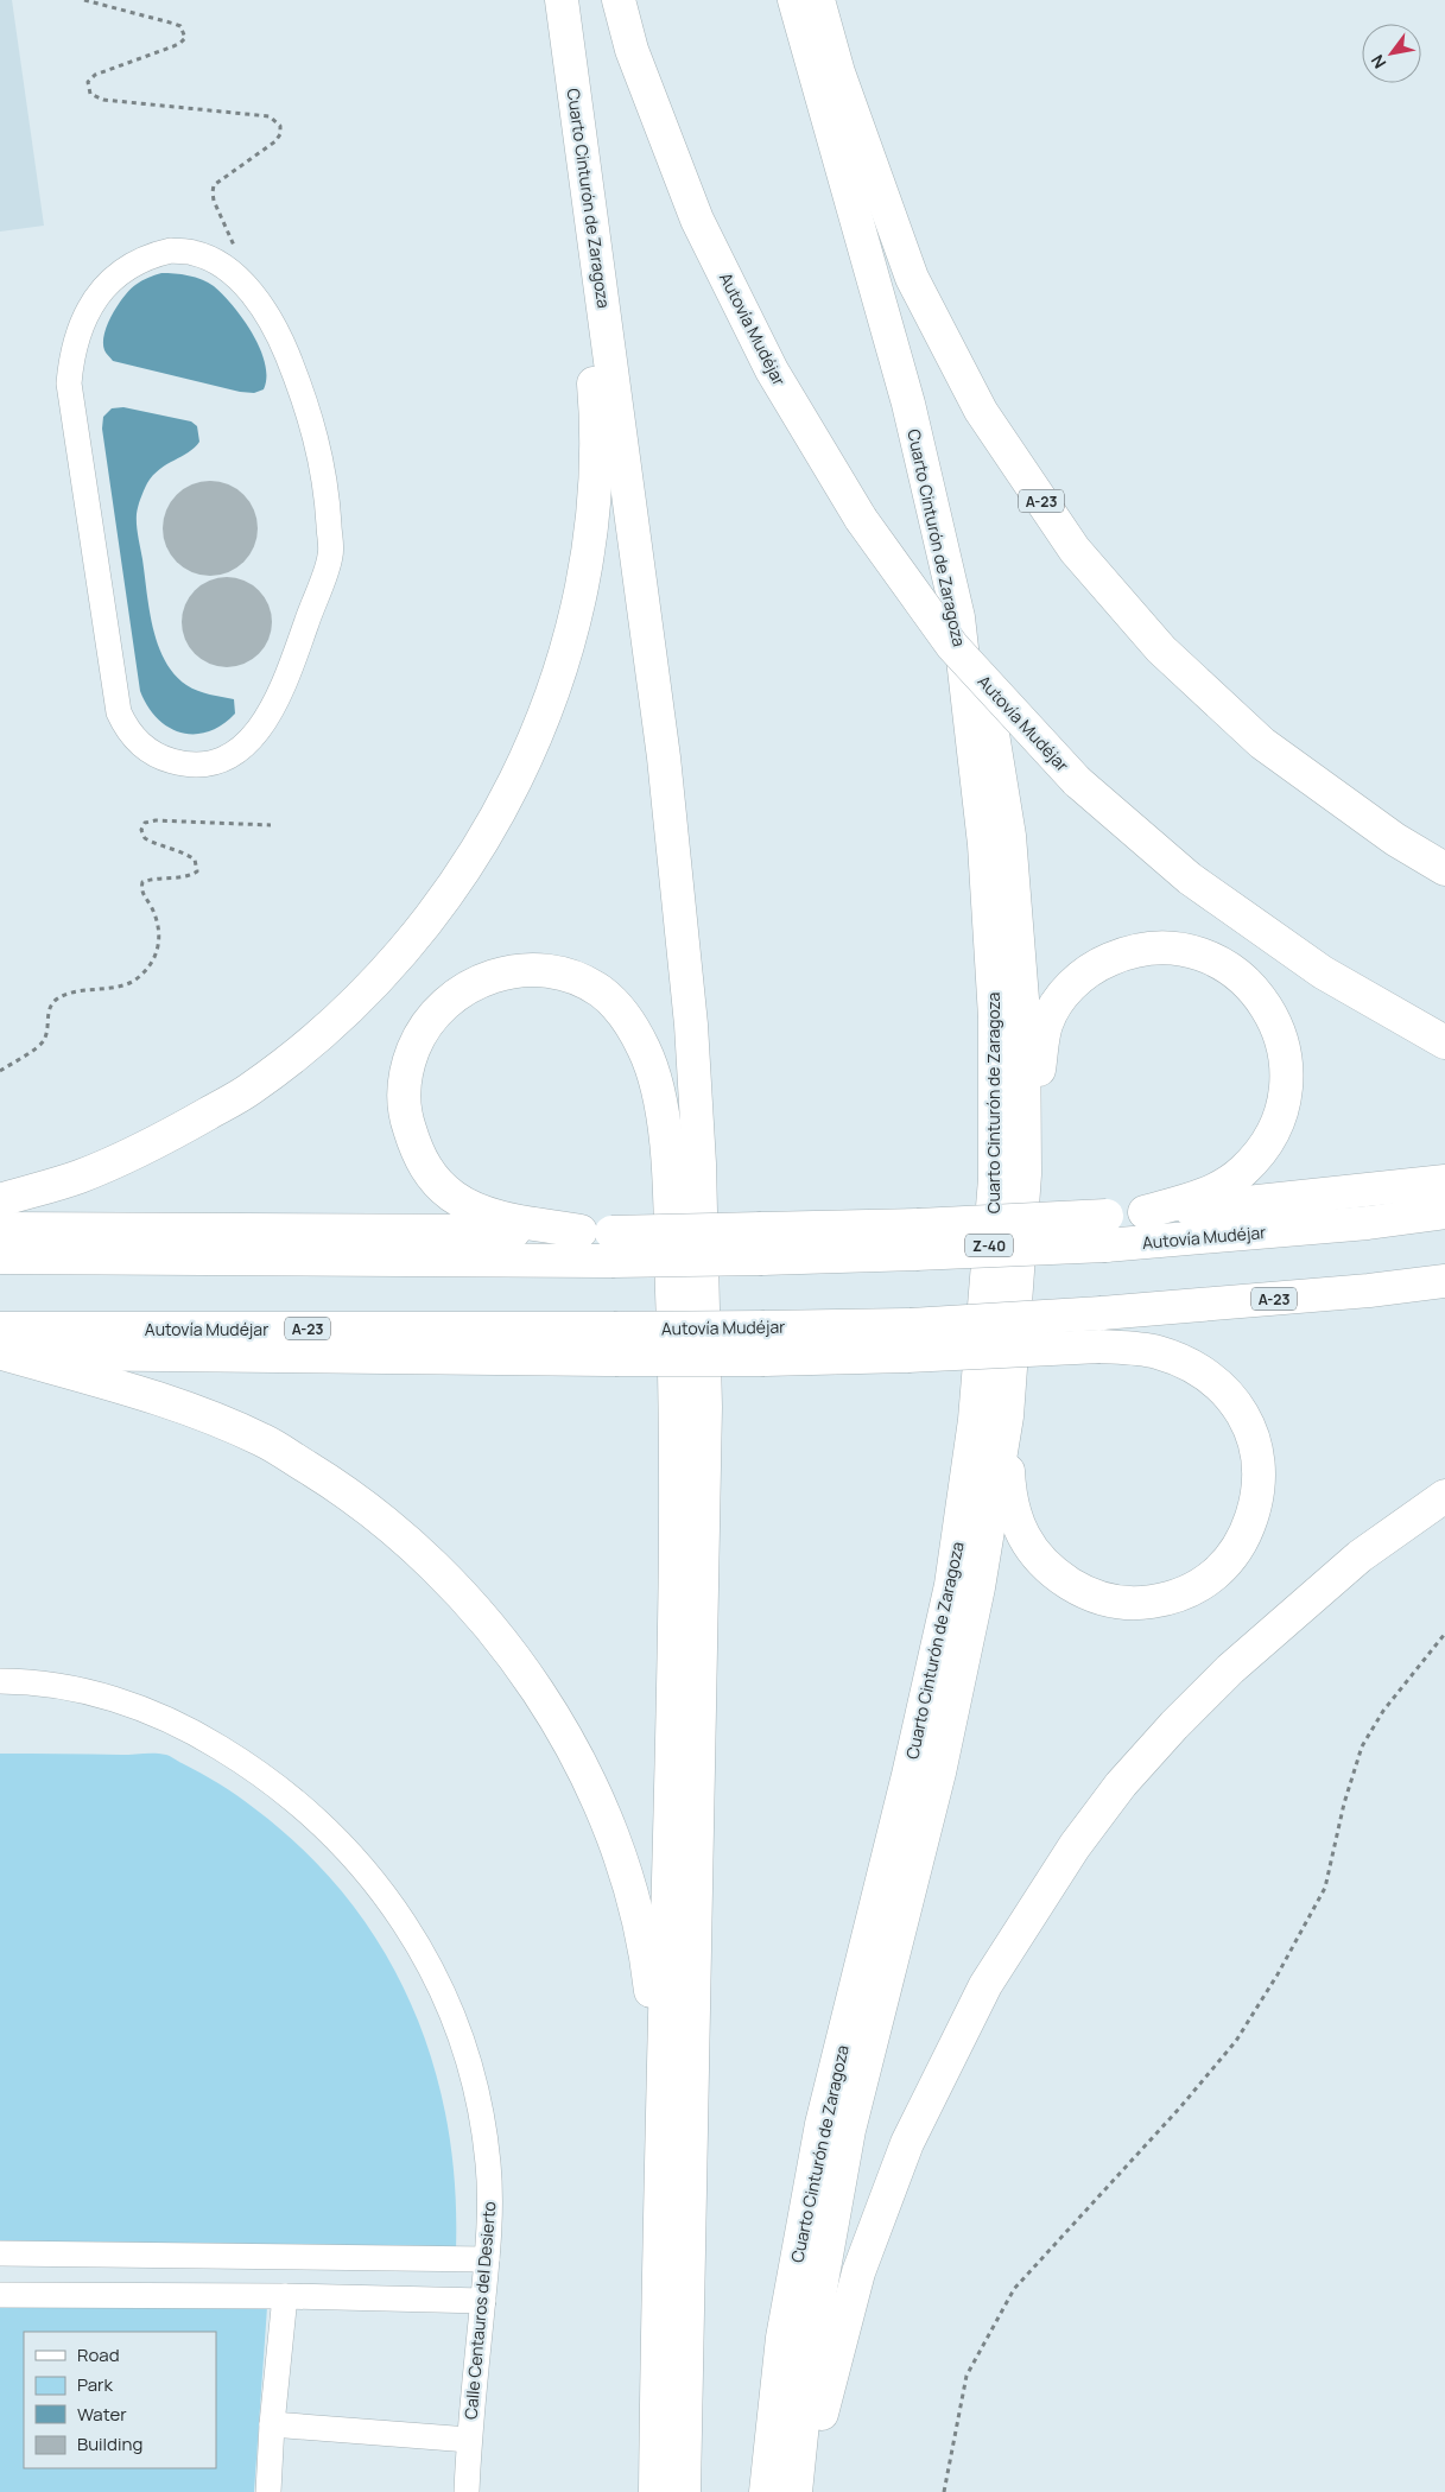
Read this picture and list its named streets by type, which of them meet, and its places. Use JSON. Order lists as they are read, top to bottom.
{
  "streets": {
    "highway": [
      "Cuarto Cinturón de Zaragoza",
      "Autovía Mudéjar",
      "A-23",
      "Z-40"
    ],
    "street": ["Calle Centauros del Desierto"]
  },
  "legend": [
    "Road",
    "Park",
    "Water",
    "Building"
  ],
  "north": "bottom left"
}
